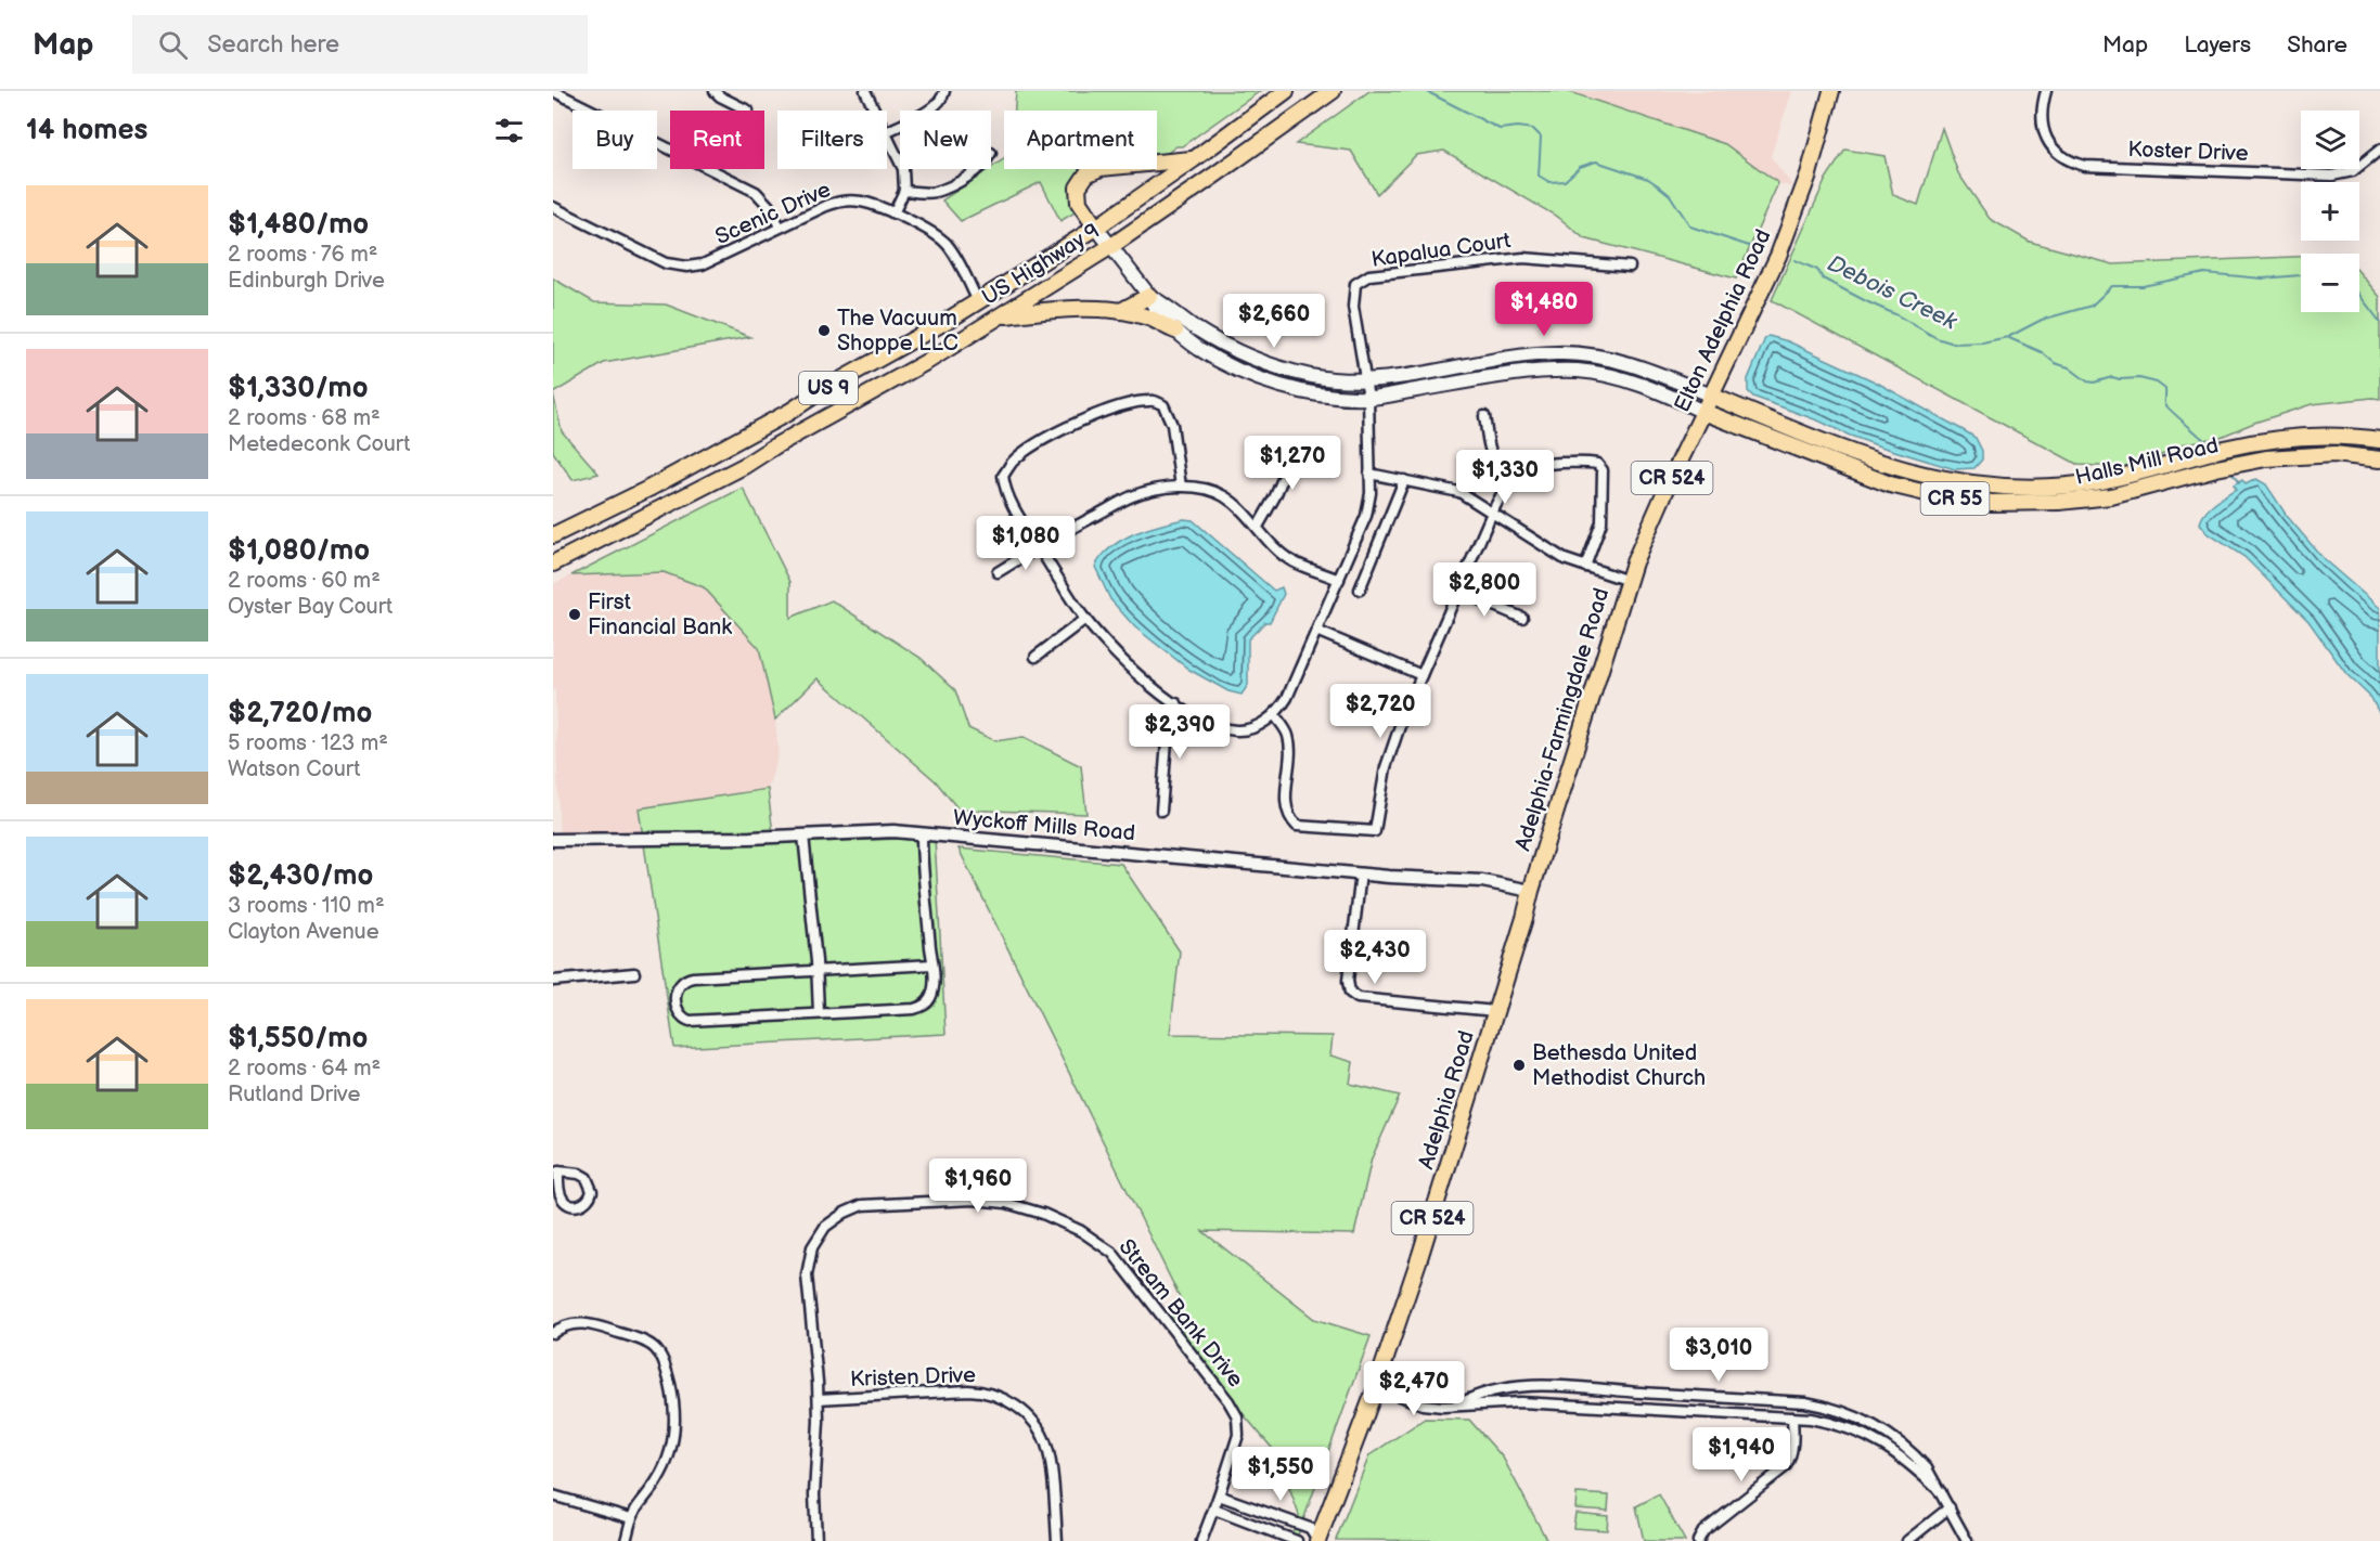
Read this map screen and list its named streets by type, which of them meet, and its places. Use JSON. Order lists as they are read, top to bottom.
{
  "streets": {
    "main road": [
      "US Highway 9",
      "Elton Adelphia Road",
      "US 9",
      "Halls Mill Road",
      "CR 524",
      "CR 55",
      "Adelphia-Farmingdale Road",
      "Adelphia Road"
    ],
    "street": [
      "Koster Drive",
      "Scenic Drive",
      "Kapalua Court",
      "Wyckoff Mills Road",
      "Stream Bank Drive",
      "Kristen Drive"
    ]
  },
  "crossings": [
    ["Scenic Drive", "US Highway 9"],
    ["Elton Adelphia Road", "Halls Mill Road"],
    ["Elton Adelphia Road", "Adelphia-Farmingdale Road"],
    ["Adelphia-Farmingdale Road", "Wyckoff Mills Road"],
    ["Adelphia-Farmingdale Road", "Adelphia Road"],
    ["Wyckoff Mills Road", "Adelphia Road"],
    ["Stream Bank Drive", "Kristen Drive"]
  ],
  "water": ["Debois Creek"],
  "places": ["The Vacuum Shoppe LLC", "First Financial Bank", "Bethesda United Methodist Church"],
  "page": {
    "header": "Map",
    "search": "Search here",
    "nav": ["Map", "Layers", "Share"],
    "heading": "14 homes",
    "map_buttons": ["+", "−"],
    "chip": [
      "Buy",
      "Rent",
      "Filters",
      "New",
      "Apartment"
    ],
    "list": [
      {
        "name": "$1,480/mo",
        "note": "2 rooms · 76 m² · Edinburgh Drive"
      },
      {
        "name": "$1,330/mo",
        "note": "2 rooms · 68 m² · Metedeconk Court"
      },
      {
        "name": "$1,080/mo",
        "note": "2 rooms · 60 m² · Oyster Bay Court"
      },
      {
        "name": "$2,720/mo",
        "note": "5 rooms · 123 m² · Watson Court"
      },
      {
        "name": "$2,430/mo",
        "note": "3 rooms · 110 m² · Clayton Avenue"
      },
      {
        "name": "$1,550/mo",
        "note": "2 rooms · 64 m² · Rutland Drive"
      }
    ],
    "price": [
      "$1,480",
      "$2,660",
      "$1,270",
      "$1,330",
      "$1,080",
      "$2,800",
      "$2,720",
      "$2,390",
      "$2,430",
      "$1,960",
      "$3,010",
      "$2,470",
      "$1,940",
      "$1,550"
    ]
  }
}
